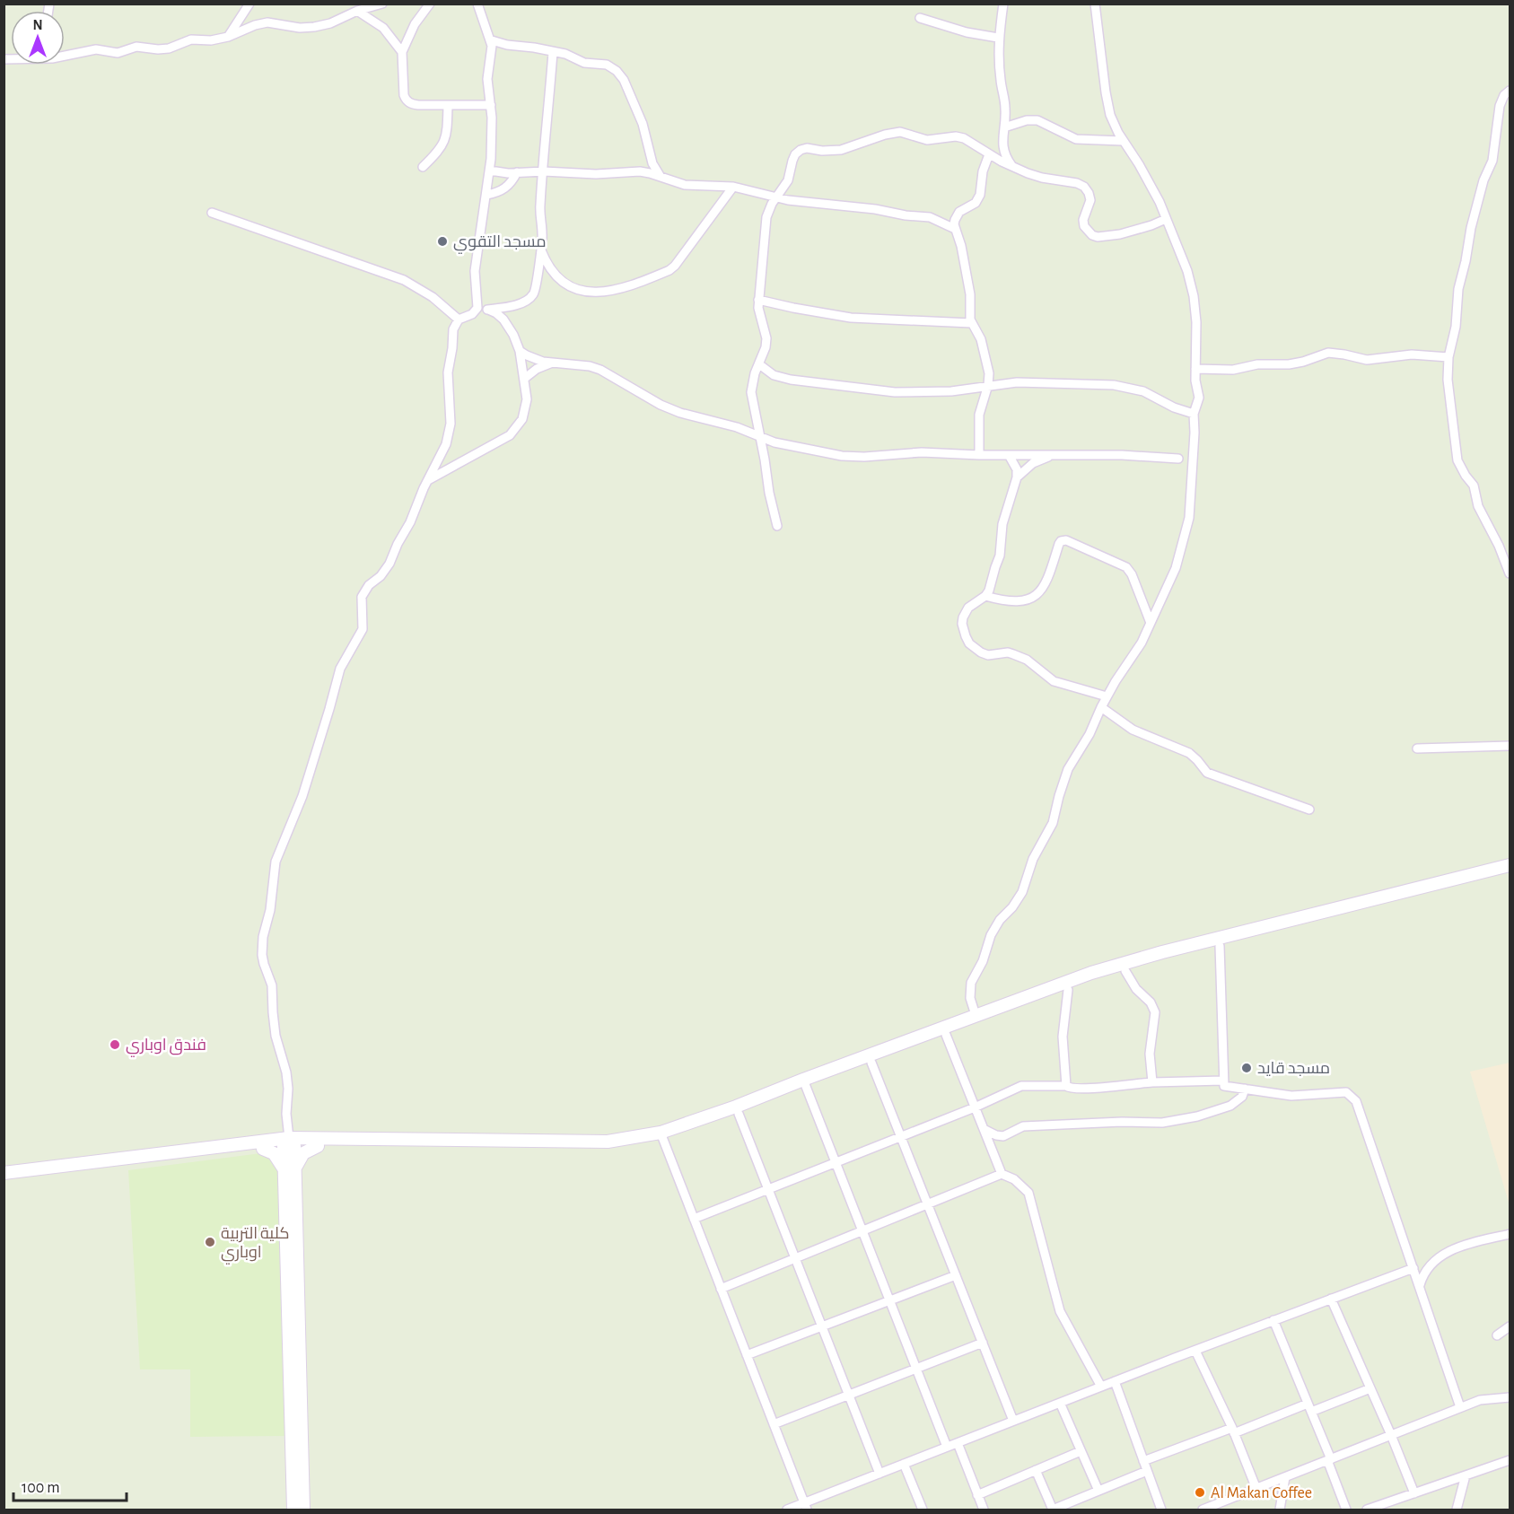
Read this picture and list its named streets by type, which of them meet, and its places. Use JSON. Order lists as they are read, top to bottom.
{
  "places": [
    "مسجد التقوي",
    "فندق اوباري",
    "مسجد قايد",
    "كلية التربية اوباري",
    "Al Makan Coffee"
  ],
  "scale_bar": "100 m",
  "north": "top"
}
